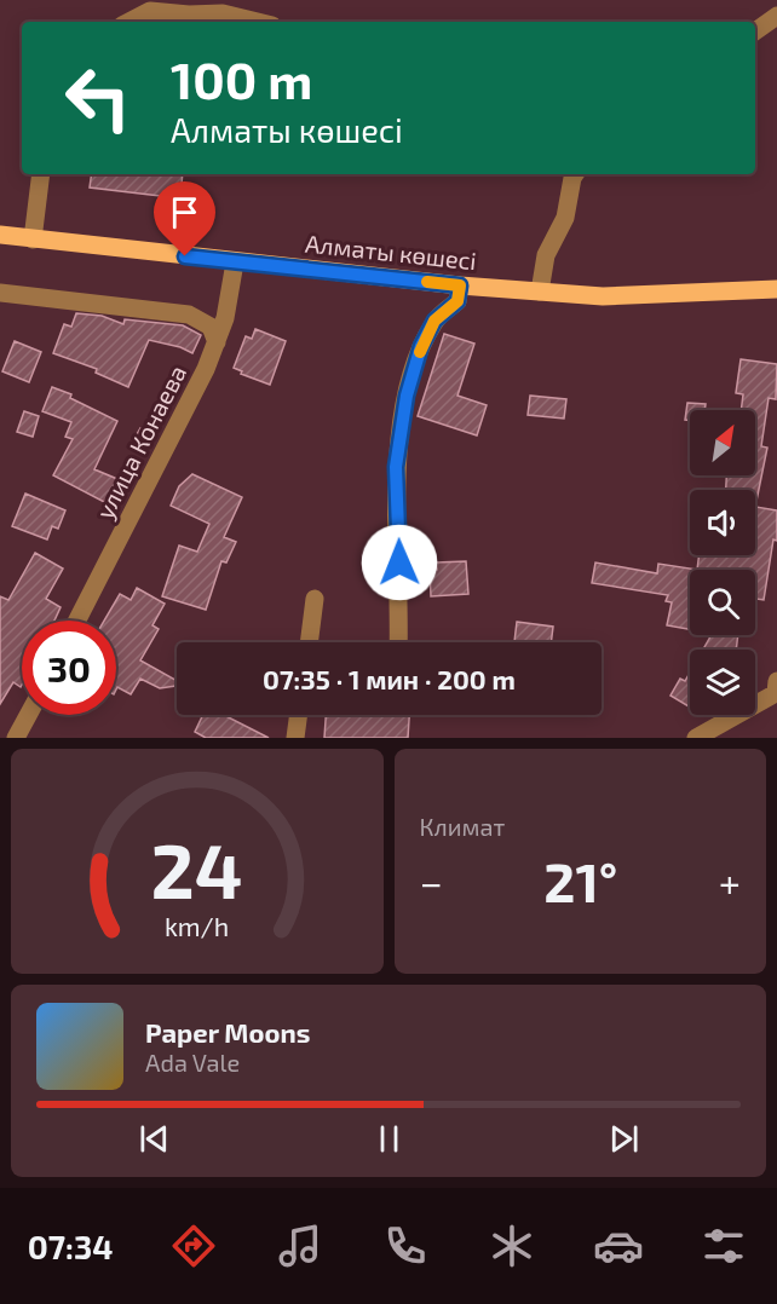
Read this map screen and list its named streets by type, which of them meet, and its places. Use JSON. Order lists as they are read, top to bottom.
{
  "streets": {
    "main road": ["Алматы көшесі"],
    "street": ["улица Конаева"]
  },
  "crossings": [
    ["Алматы көшесі", "улица Конаева"]
  ],
  "north": "top right",
  "page": {
    "turn": ["100 m", "Алматы көшесі"],
    "limit": "30",
    "trip": "07:35 · 1 мин · 200 m",
    "tile": "Климат",
    "heat": ["−", "21°", "+"],
    "song": ["Paper Moons", "Ada Vale"],
    "tabs": "07:34",
    "gauge": ["24", "km/h"]
  }
}
